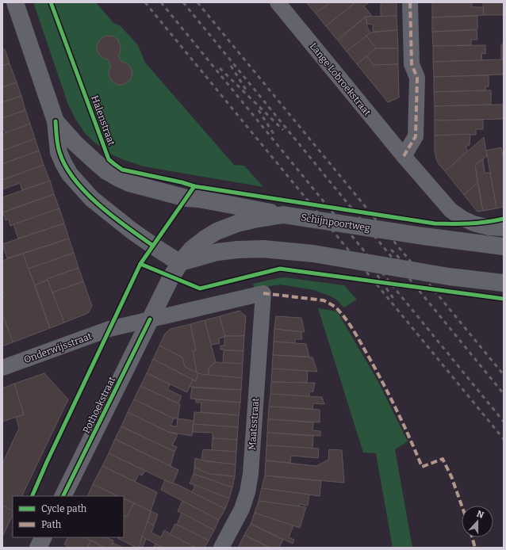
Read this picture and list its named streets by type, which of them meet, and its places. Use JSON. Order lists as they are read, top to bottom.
{
  "streets": {
    "street": [
      "Lange Lobroekstraat",
      "Schijnpoortweg",
      "Onderwijsstraat",
      "Pothoekstraat",
      "Maatsstraat"
    ],
    "cycle path": ["Halenstraat"]
  },
  "crossings": [
    ["Schijnpoortweg", "Onderwijsstraat"],
    ["Schijnpoortweg", "Pothoekstraat"],
    ["Schijnpoortweg", "Maatsstraat"],
    ["Onderwijsstraat", "Pothoekstraat"],
    ["Onderwijsstraat", "Maatsstraat"],
    ["Pothoekstraat", "Maatsstraat"]
  ],
  "legend": ["Cycle path", "Path"],
  "north": "top"
}
